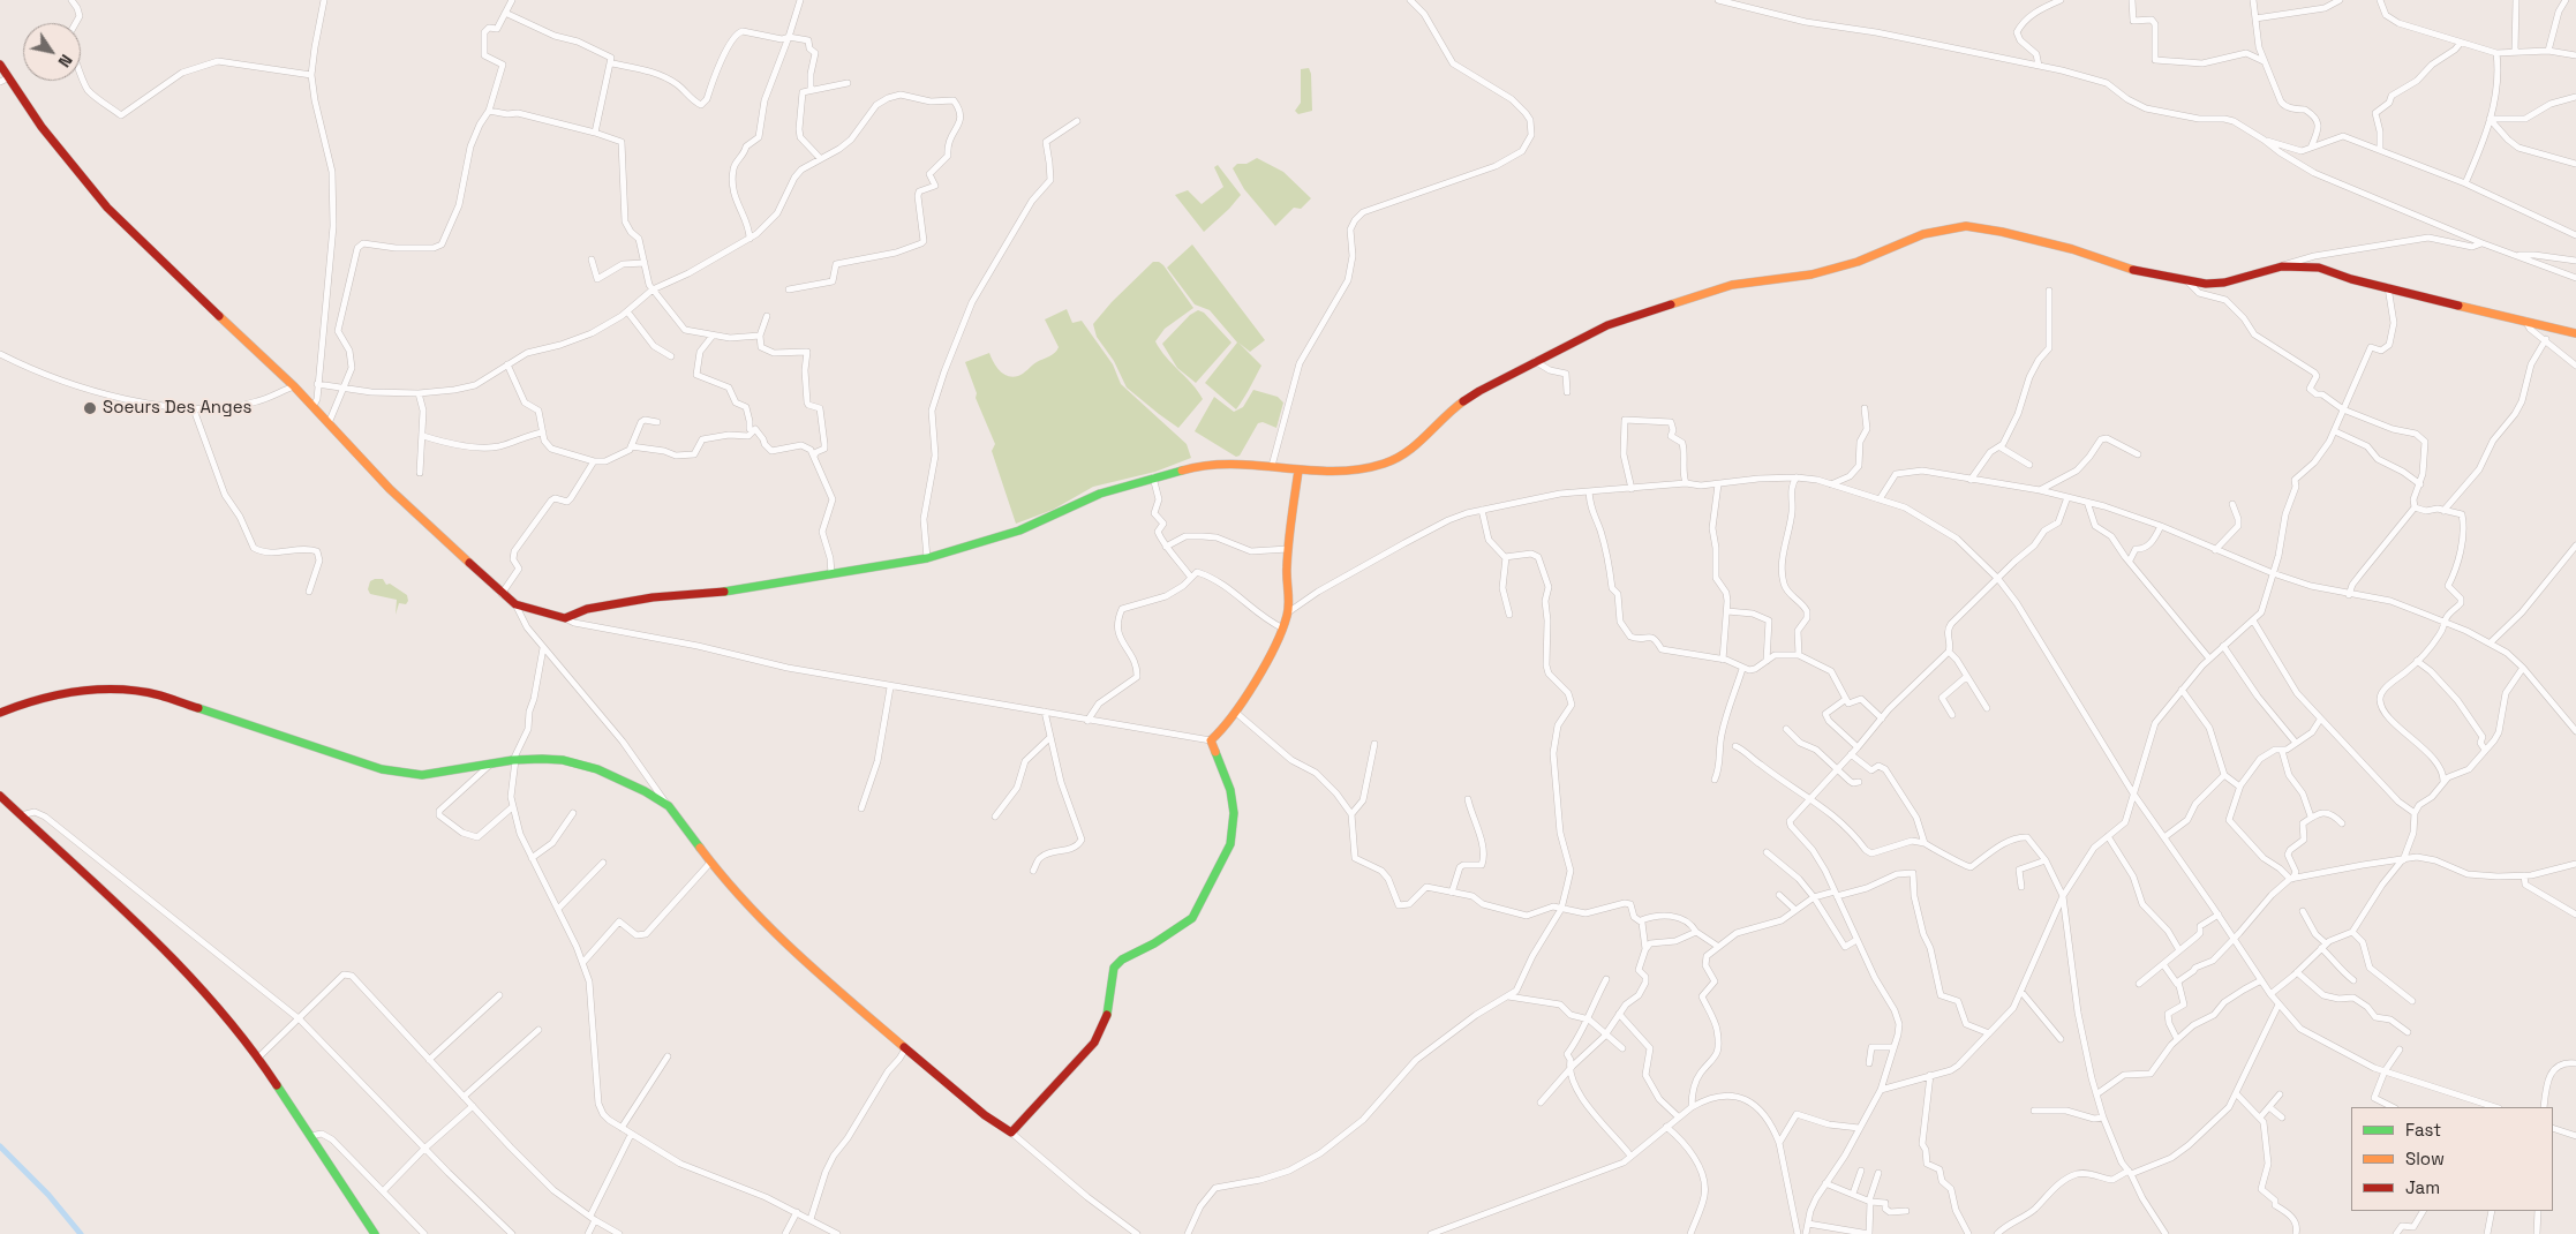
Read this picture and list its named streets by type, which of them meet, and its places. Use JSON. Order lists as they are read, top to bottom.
{
  "places": ["Soeurs Des Anges"],
  "legend": ["Fast", "Slow", "Jam"],
  "north": "bottom right"
}
